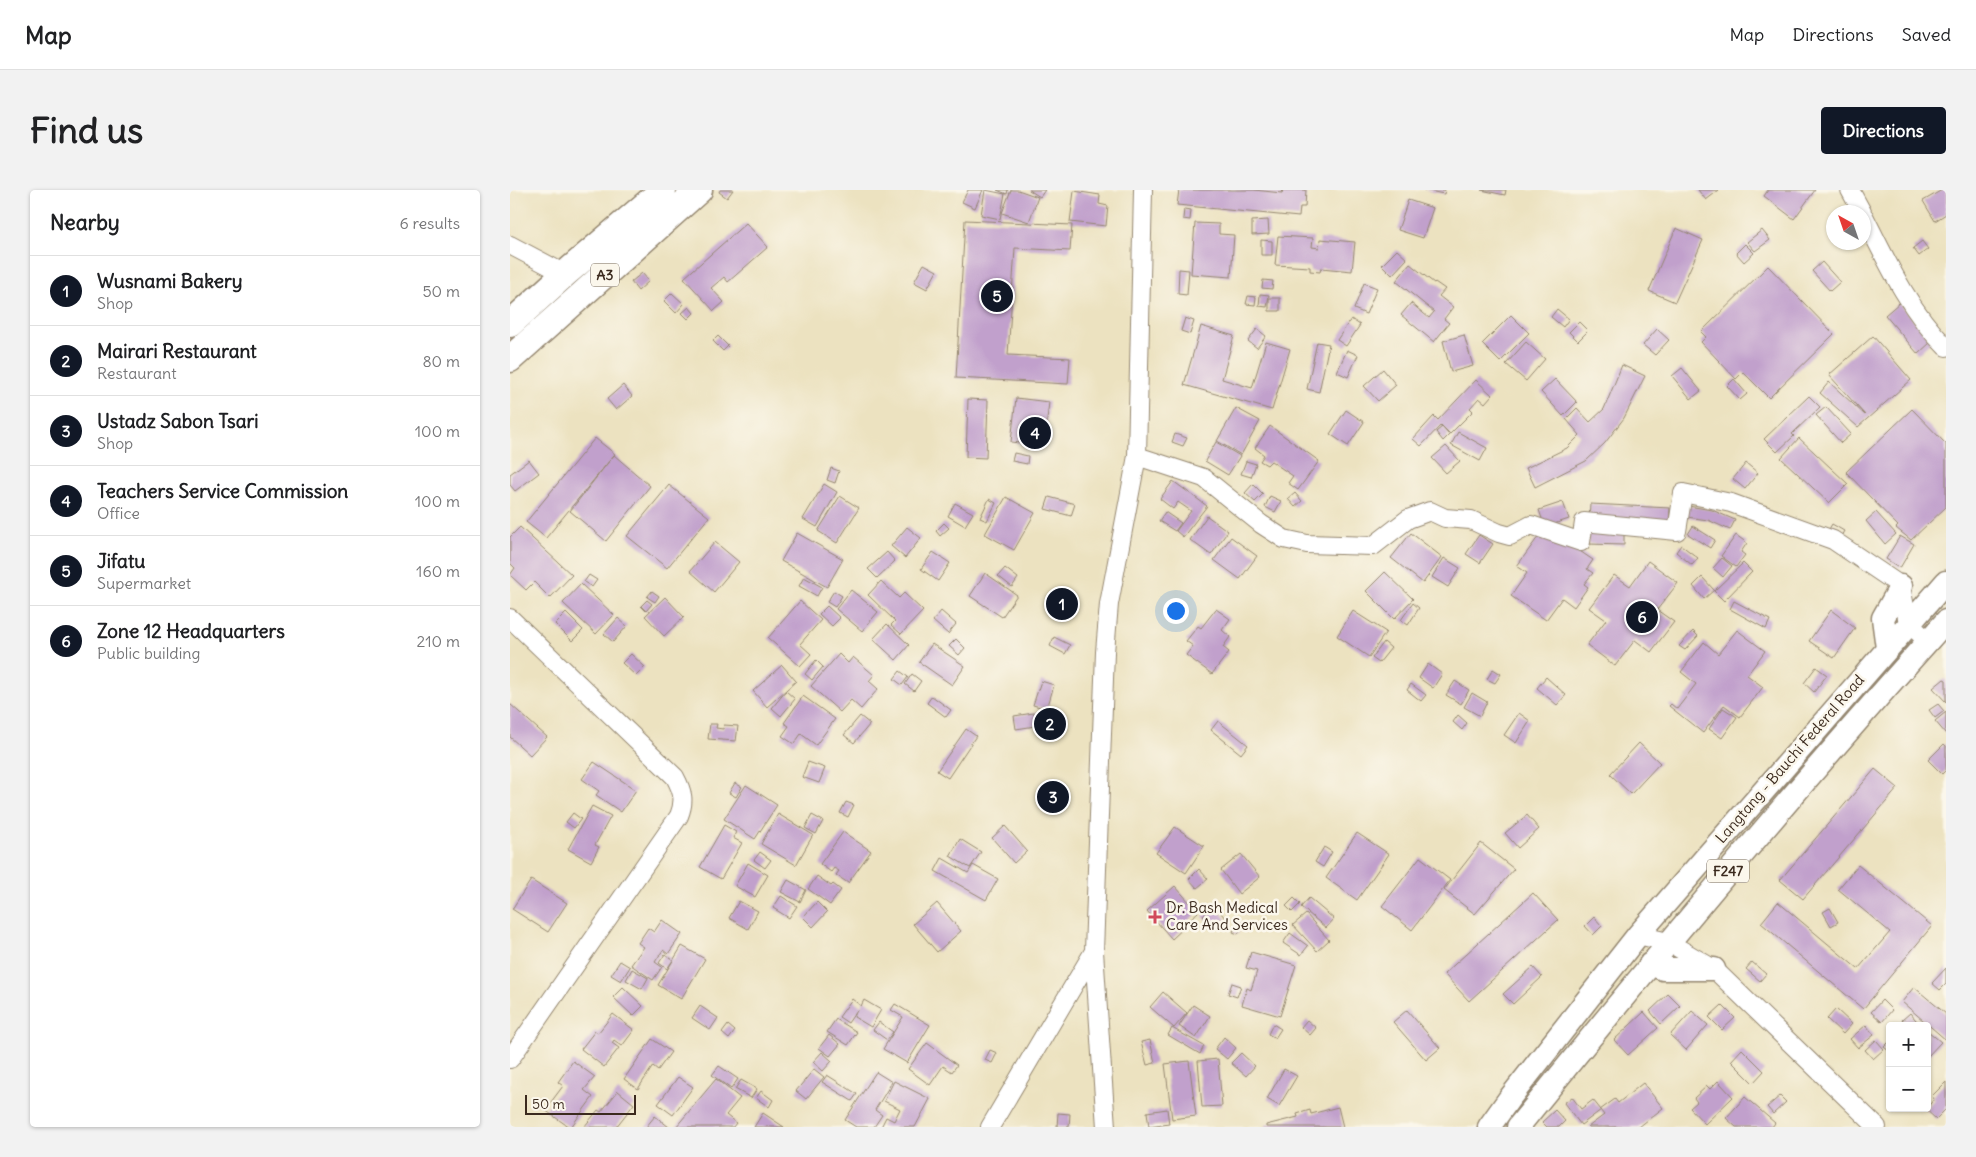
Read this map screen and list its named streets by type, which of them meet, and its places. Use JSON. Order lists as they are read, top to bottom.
{
  "streets": {
    "highway": ["A3"],
    "main road": ["Langtang - Bauchi Federal Road", "F247"]
  },
  "places": {
    "health": ["Dr. Bash Medical Care And Services"]
  },
  "scale_bar": "50 m",
  "north": "top left",
  "page": {
    "header": "Map",
    "nav": ["Map", "Directions", "Saved"],
    "buttons": "Directions",
    "title": "Find us",
    "heading": ["Nearby", "6 results"],
    "list": [
      {
        "mark": "1",
        "name": "Wusnami Bakery",
        "note": "Shop",
        "value": "50 m"
      },
      {
        "mark": "2",
        "name": "Mairari Restaurant",
        "note": "Restaurant",
        "value": "80 m"
      },
      {
        "mark": "3",
        "name": "Ustadz Sabon Tsari",
        "note": "Shop",
        "value": "100 m"
      },
      {
        "mark": "4",
        "name": "Teachers Service Commission",
        "note": "Office",
        "value": "100 m"
      },
      {
        "mark": "5",
        "name": "Jifatu",
        "note": "Supermarket",
        "value": "160 m"
      },
      {
        "mark": "6",
        "name": "Zone 12 Headquarters",
        "note": "Public building",
        "value": "210 m"
      }
    ],
    "pins": [
      "5",
      "4",
      "1",
      "6",
      "2",
      "3"
    ],
    "map_buttons": ["+", "−"],
    "scale": "50 m"
  }
}
